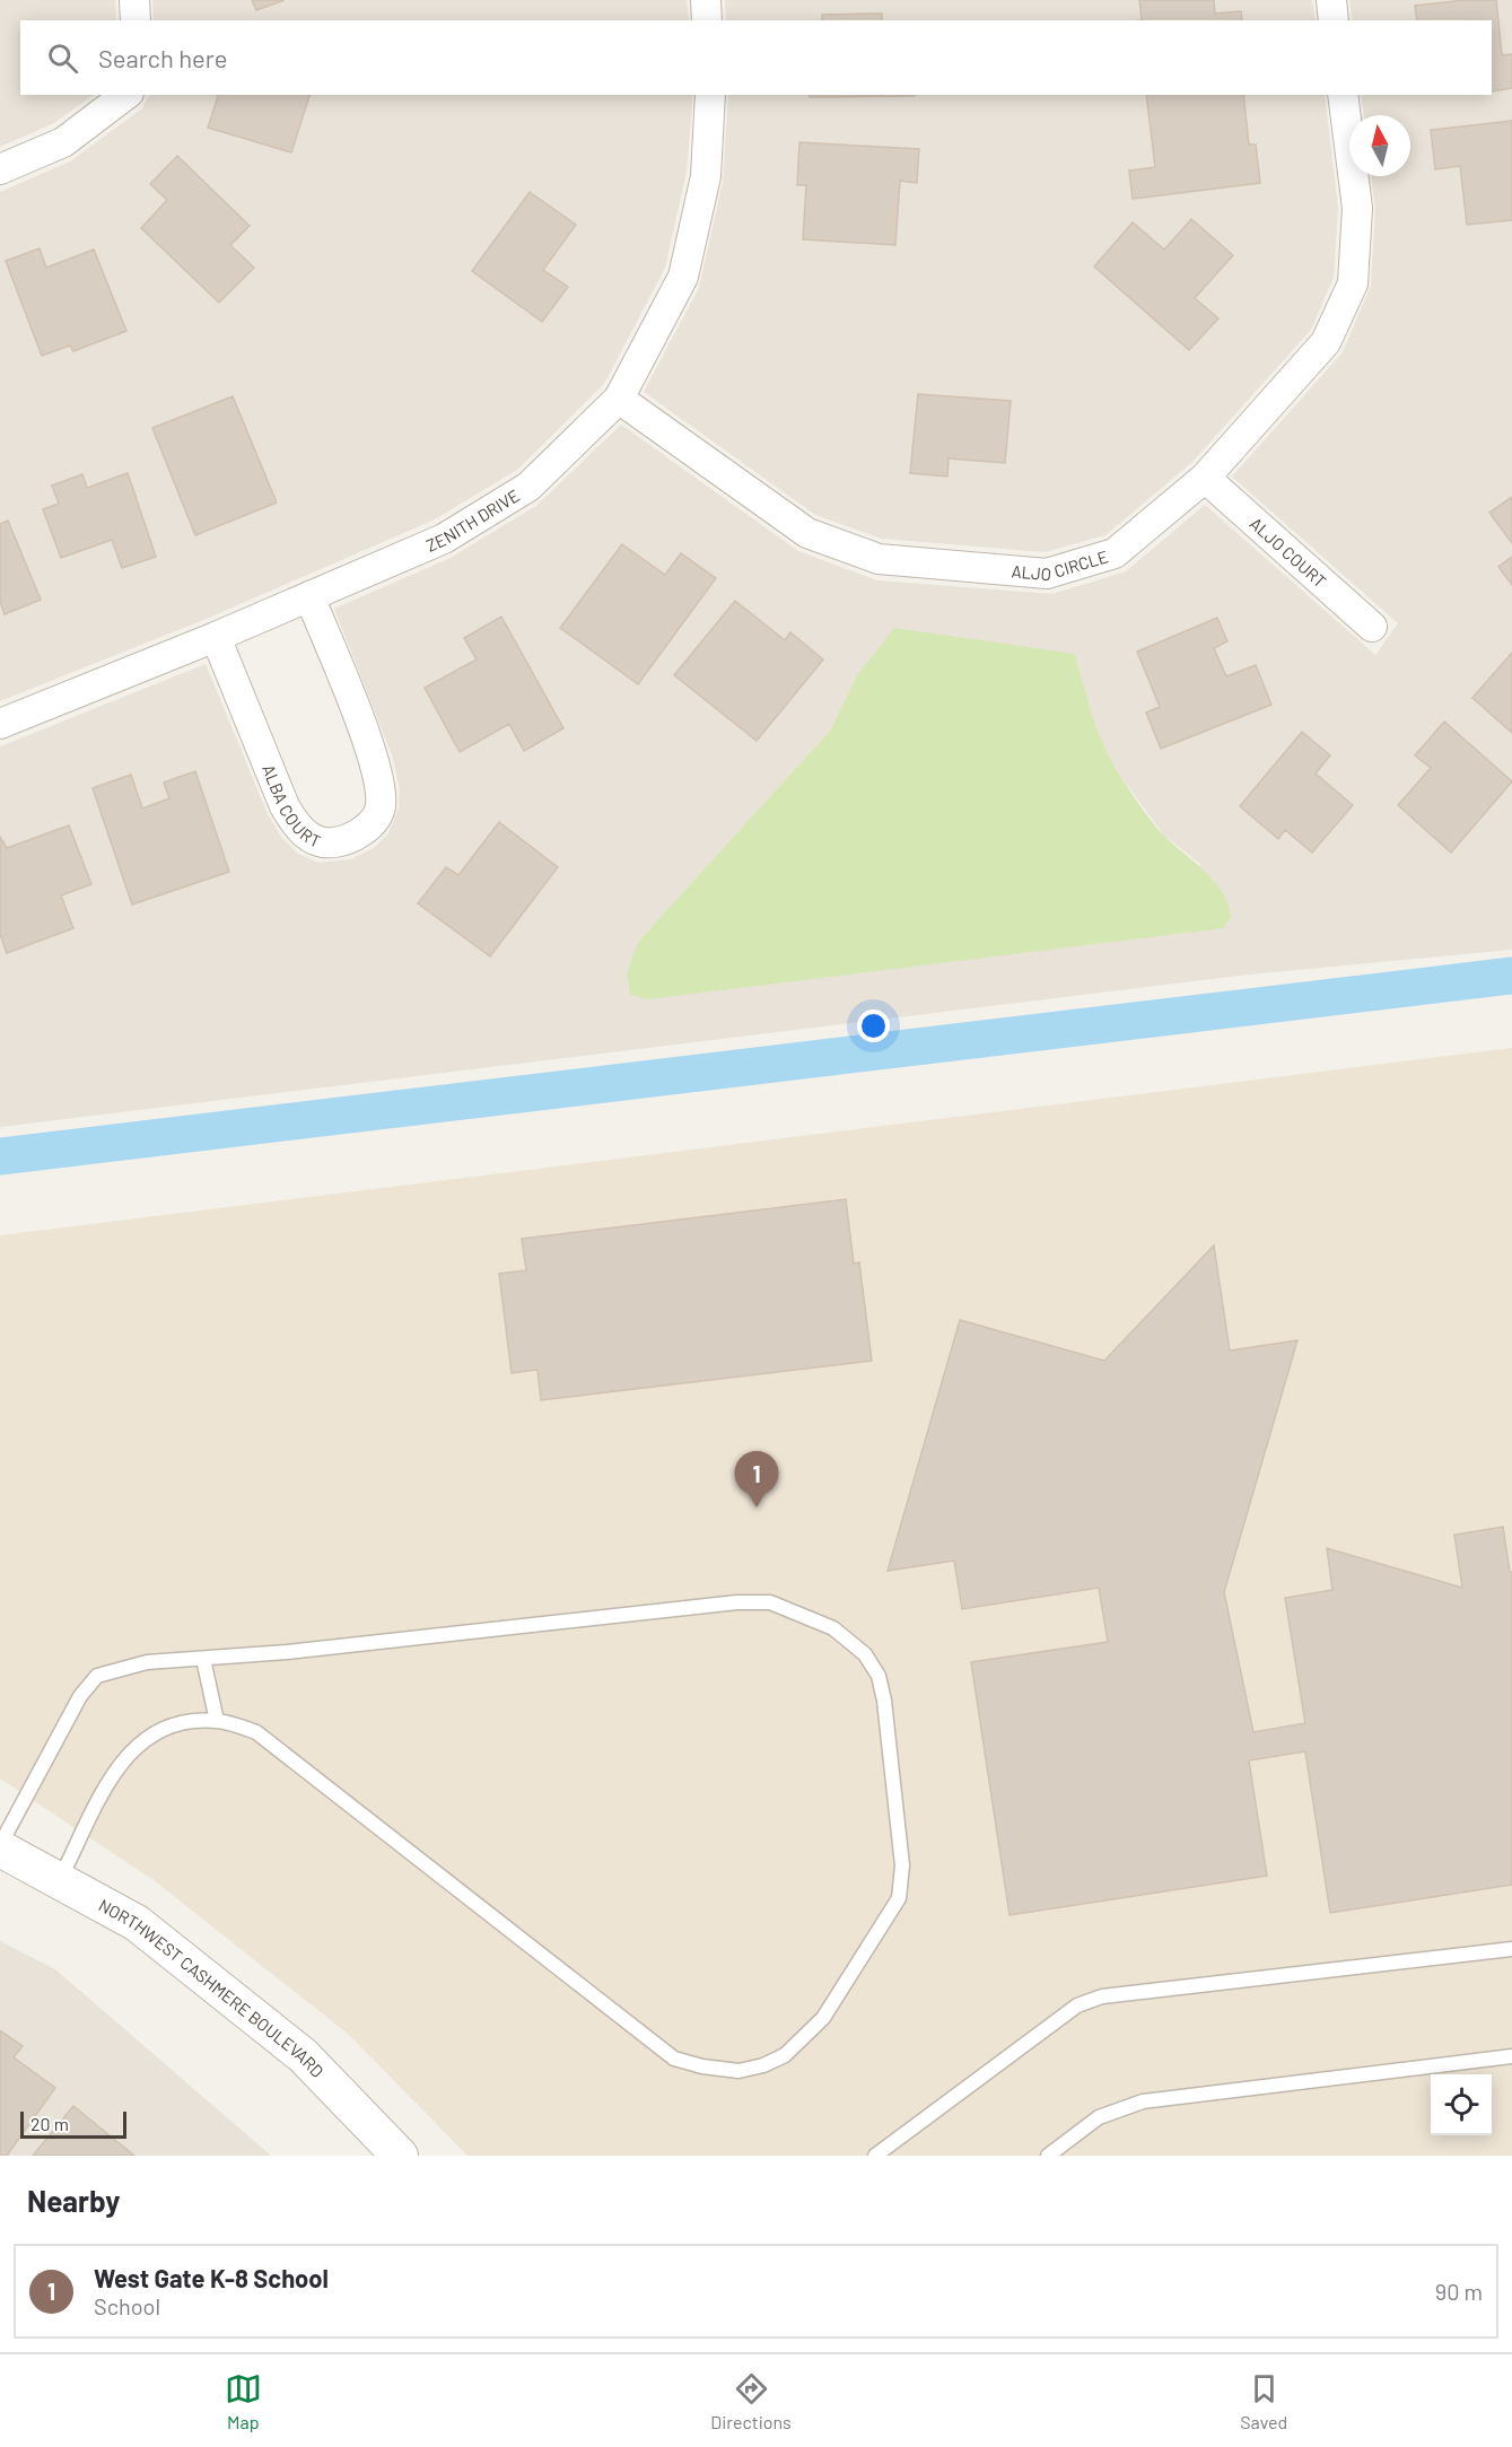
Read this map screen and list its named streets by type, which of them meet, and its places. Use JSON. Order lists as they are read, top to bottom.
{
  "streets": {
    "street": [
      "ZENITH DRIVE",
      "ALJO COURT",
      "ALJO CIRCLE",
      "ALBA COURT",
      "NORTHWEST CASHMERE BOULEVARD"
    ]
  },
  "crossings": [
    ["ZENITH DRIVE", "ALJO CIRCLE"],
    ["ZENITH DRIVE", "ALBA COURT"],
    ["ALJO COURT", "ALJO CIRCLE"]
  ],
  "scale_bar": "20 m",
  "north": "top",
  "page": {
    "search": "Search here",
    "pins": "1",
    "scale": "20 m",
    "heading": "Nearby",
    "list": [
      {
        "mark": "1",
        "name": "West Gate K-8 School",
        "note": "School",
        "value": "90 m"
      }
    ],
    "nav": ["Map", "Directions", "Saved"]
  }
}
